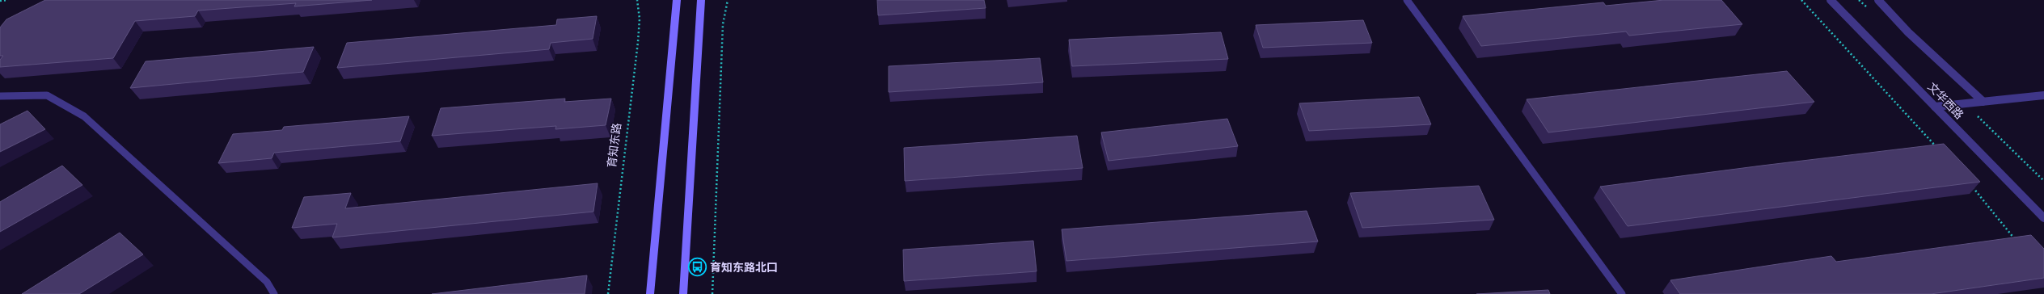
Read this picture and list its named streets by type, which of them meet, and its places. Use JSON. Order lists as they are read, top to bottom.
{
  "streets": {
    "street": ["文华西路"],
    "path": ["育知东路"]
  },
  "places": {
    "bus stop": ["育知东路北口"]
  }
}
